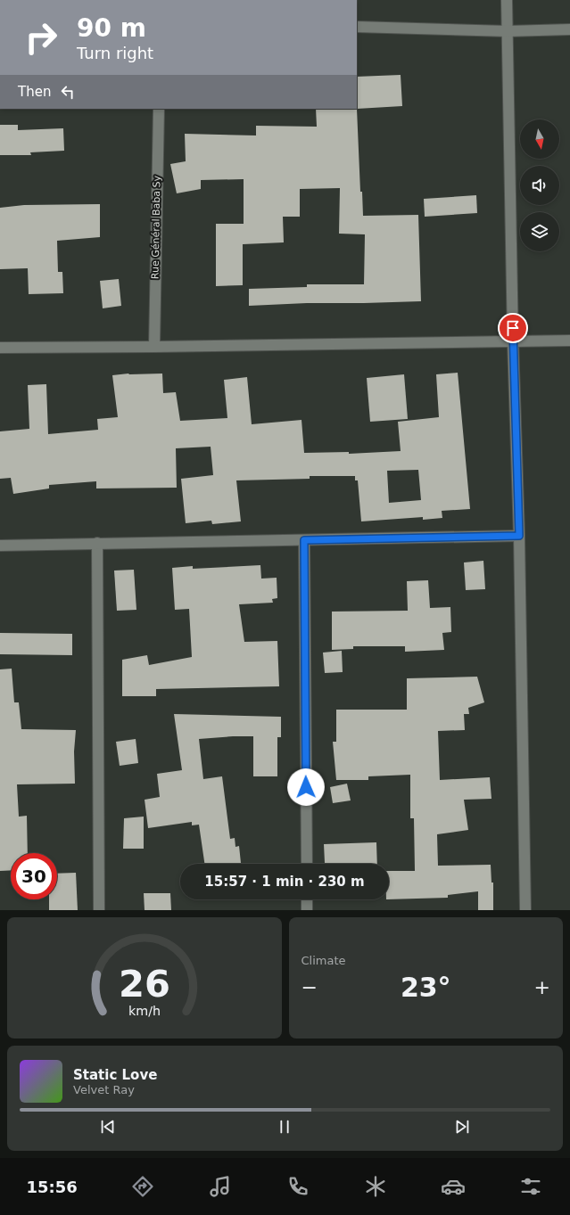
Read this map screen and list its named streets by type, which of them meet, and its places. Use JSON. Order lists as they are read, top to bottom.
{
  "streets": {
    "street": ["Rue Général Baba Sy"]
  },
  "north": "bottom",
  "page": {
    "turn": ["90 m", "Turn right"],
    "then": "Then",
    "limit": "30",
    "trip": "15:57 · 1 min · 230 m",
    "tile": "Climate",
    "heat": ["−", "23°", "+"],
    "song": ["Static Love", "Velvet Ray"],
    "tabs": "15:56",
    "gauge": ["26", "km/h"]
  }
}
